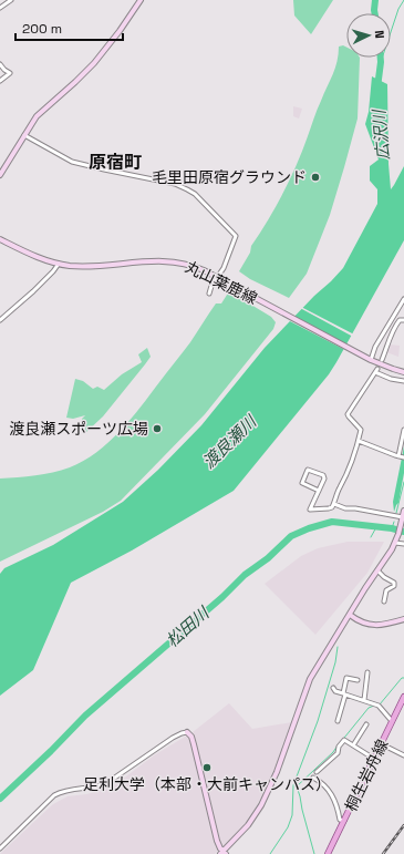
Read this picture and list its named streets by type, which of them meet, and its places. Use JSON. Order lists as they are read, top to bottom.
{
  "streets": {
    "main road": ["桐生岩舟線"],
    "street": ["丸山葉鹿線"]
  },
  "districts": ["原宿町"],
  "water": ["広沢川", "渡良瀬川", "松田川"],
  "places": ["毛里田原宿グラウンド", "渡良瀬スポーツ広場", "足利大学（本部・大前キャンパス）"],
  "scale_bar": "200 m",
  "north": "right"
}
